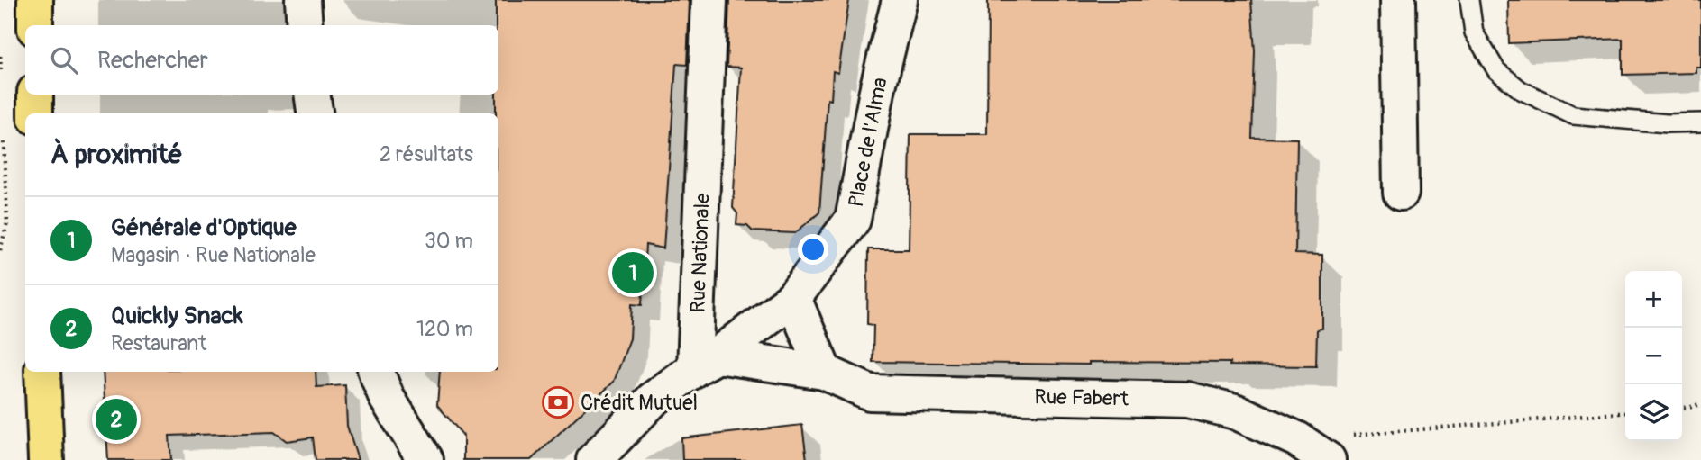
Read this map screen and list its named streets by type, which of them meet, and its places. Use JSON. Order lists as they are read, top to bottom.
{
  "streets": {
    "street": ["Place de l'Alma", "Rue Nationale", "Rue Fabert"]
  },
  "crossings": [
    ["Place de l'Alma", "Rue Nationale"],
    ["Place de l'Alma", "Rue Fabert"],
    ["Rue Nationale", "Rue Fabert"]
  ],
  "places": {
    "bank": ["Crédit Mutuel"]
  },
  "page": {
    "search": "Rechercher",
    "heading": ["À proximité", "2 résultats"],
    "list": [
      {
        "mark": "1",
        "name": "Générale d'Optique",
        "note": "Magasin · Rue Nationale",
        "value": "30 m"
      },
      {
        "mark": "2",
        "name": "Quickly Snack",
        "note": "Restaurant",
        "value": "120 m"
      }
    ],
    "pins": ["1", "2"],
    "map_buttons": ["+", "−"]
  }
}
